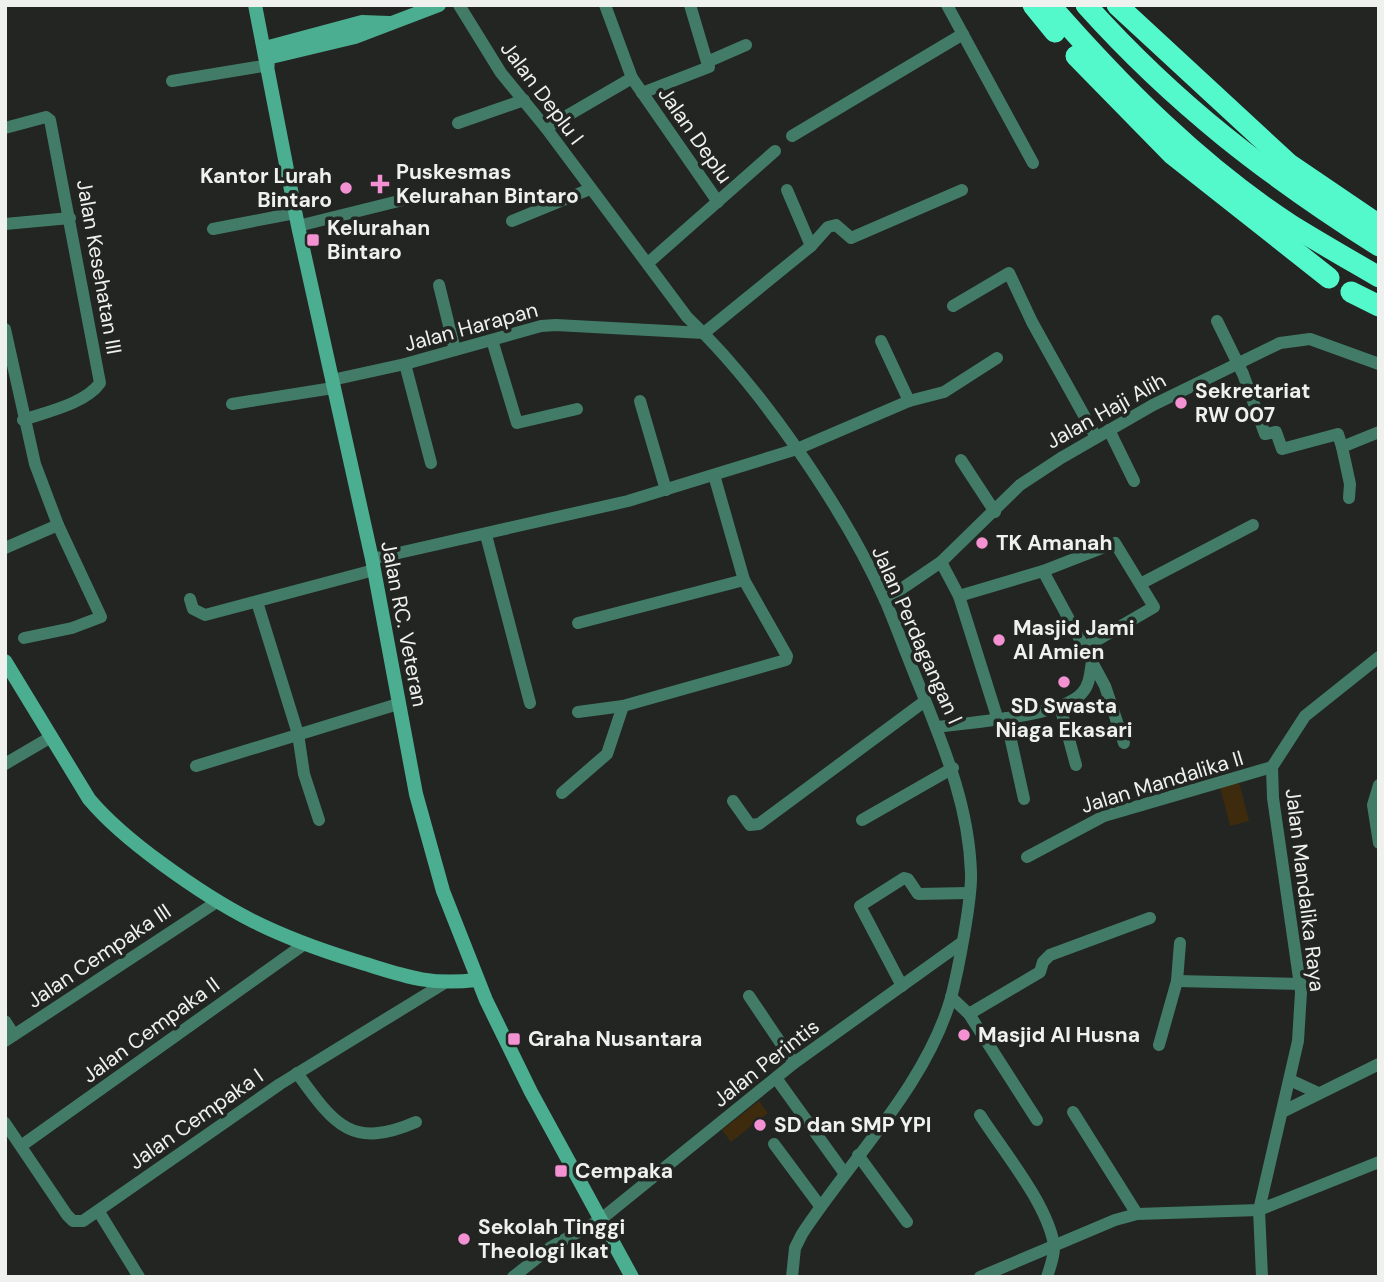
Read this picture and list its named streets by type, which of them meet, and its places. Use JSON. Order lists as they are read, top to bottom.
{
  "streets": {
    "main road": ["Jalan RC. Veteran"],
    "street": [
      "Jalan Deplu I",
      "Jalan Deplu",
      "Jalan Kesehatan III",
      "Jalan Harapan",
      "Jalan Haji Alih",
      "Jalan Perdagangan I",
      "Jalan Mandalika II",
      "Jalan Mandalika Raya",
      "Jalan Cempaka III",
      "Jalan Cempaka II",
      "Jalan Perintis",
      "Jalan Cempaka I"
    ]
  },
  "crossings": [
    ["Jalan Deplu I", "Jalan Deplu"],
    ["Jalan Deplu I", "Jalan Harapan"],
    ["Jalan Harapan", "Jalan RC. Veteran"],
    ["Jalan Haji Alih", "Jalan Perdagangan I"],
    ["Jalan RC. Veteran", "Jalan Perintis"],
    ["Jalan Perdagangan I", "Jalan Perintis"],
    ["Jalan Mandalika II", "Jalan Mandalika Raya"],
    ["Jalan Cempaka II", "Jalan Cempaka I"]
  ],
  "places": {
    "health": ["Puskesmas Kelurahan Bintaro"],
    "other": [
      "Kantor Lurah Bintaro",
      "Sekretariat RW 007",
      "TK Amanah",
      "Masjid Jami Al Amien",
      "SD Swasta Niaga Ekasari",
      "Masjid Al Husna",
      "SD dan SMP YPI",
      "Sekolah Tinggi Theologi Ikat"
    ],
    "transit": ["Kelurahan Bintaro", "Graha Nusantara", "Cempaka"]
  }
}
